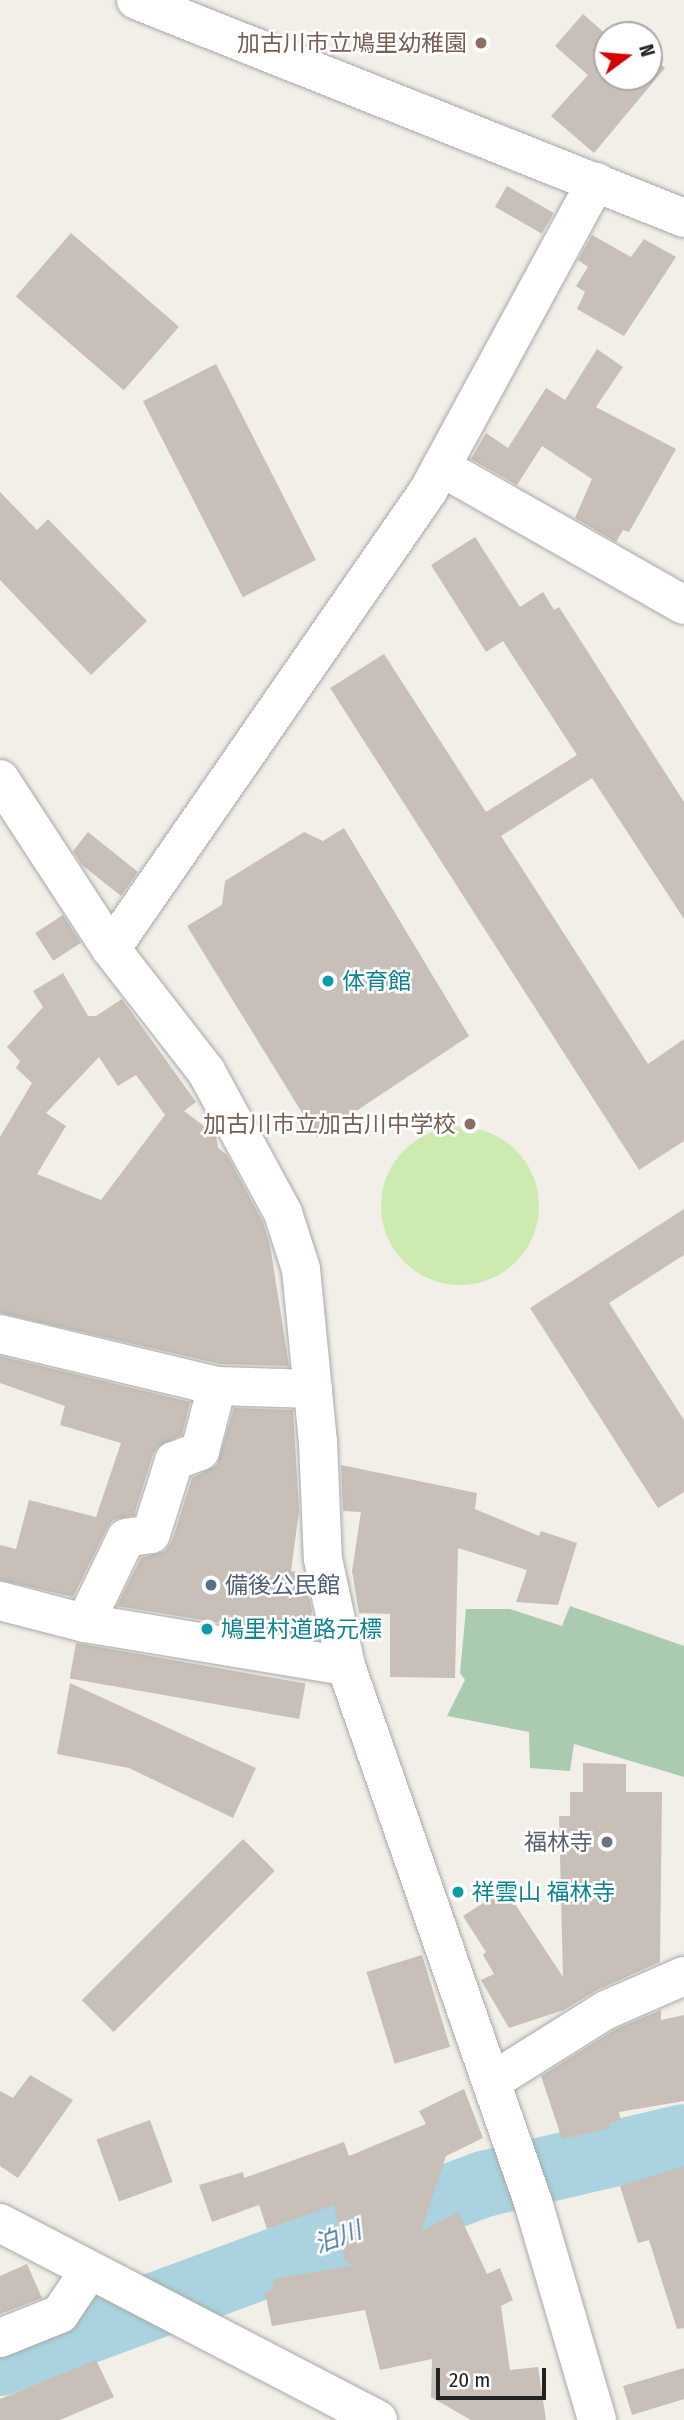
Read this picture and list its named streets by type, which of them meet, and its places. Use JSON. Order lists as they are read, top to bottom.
{
  "water": ["泊川"],
  "places": [
    "加古川市立鳩里幼稚園",
    "体育館",
    "加古川市立加古川中学校",
    "備後公民館",
    "鳩里村道路元標",
    "福林寺",
    "祥雲山 福林寺"
  ],
  "scale_bar": "20 m",
  "north": "right"
}
